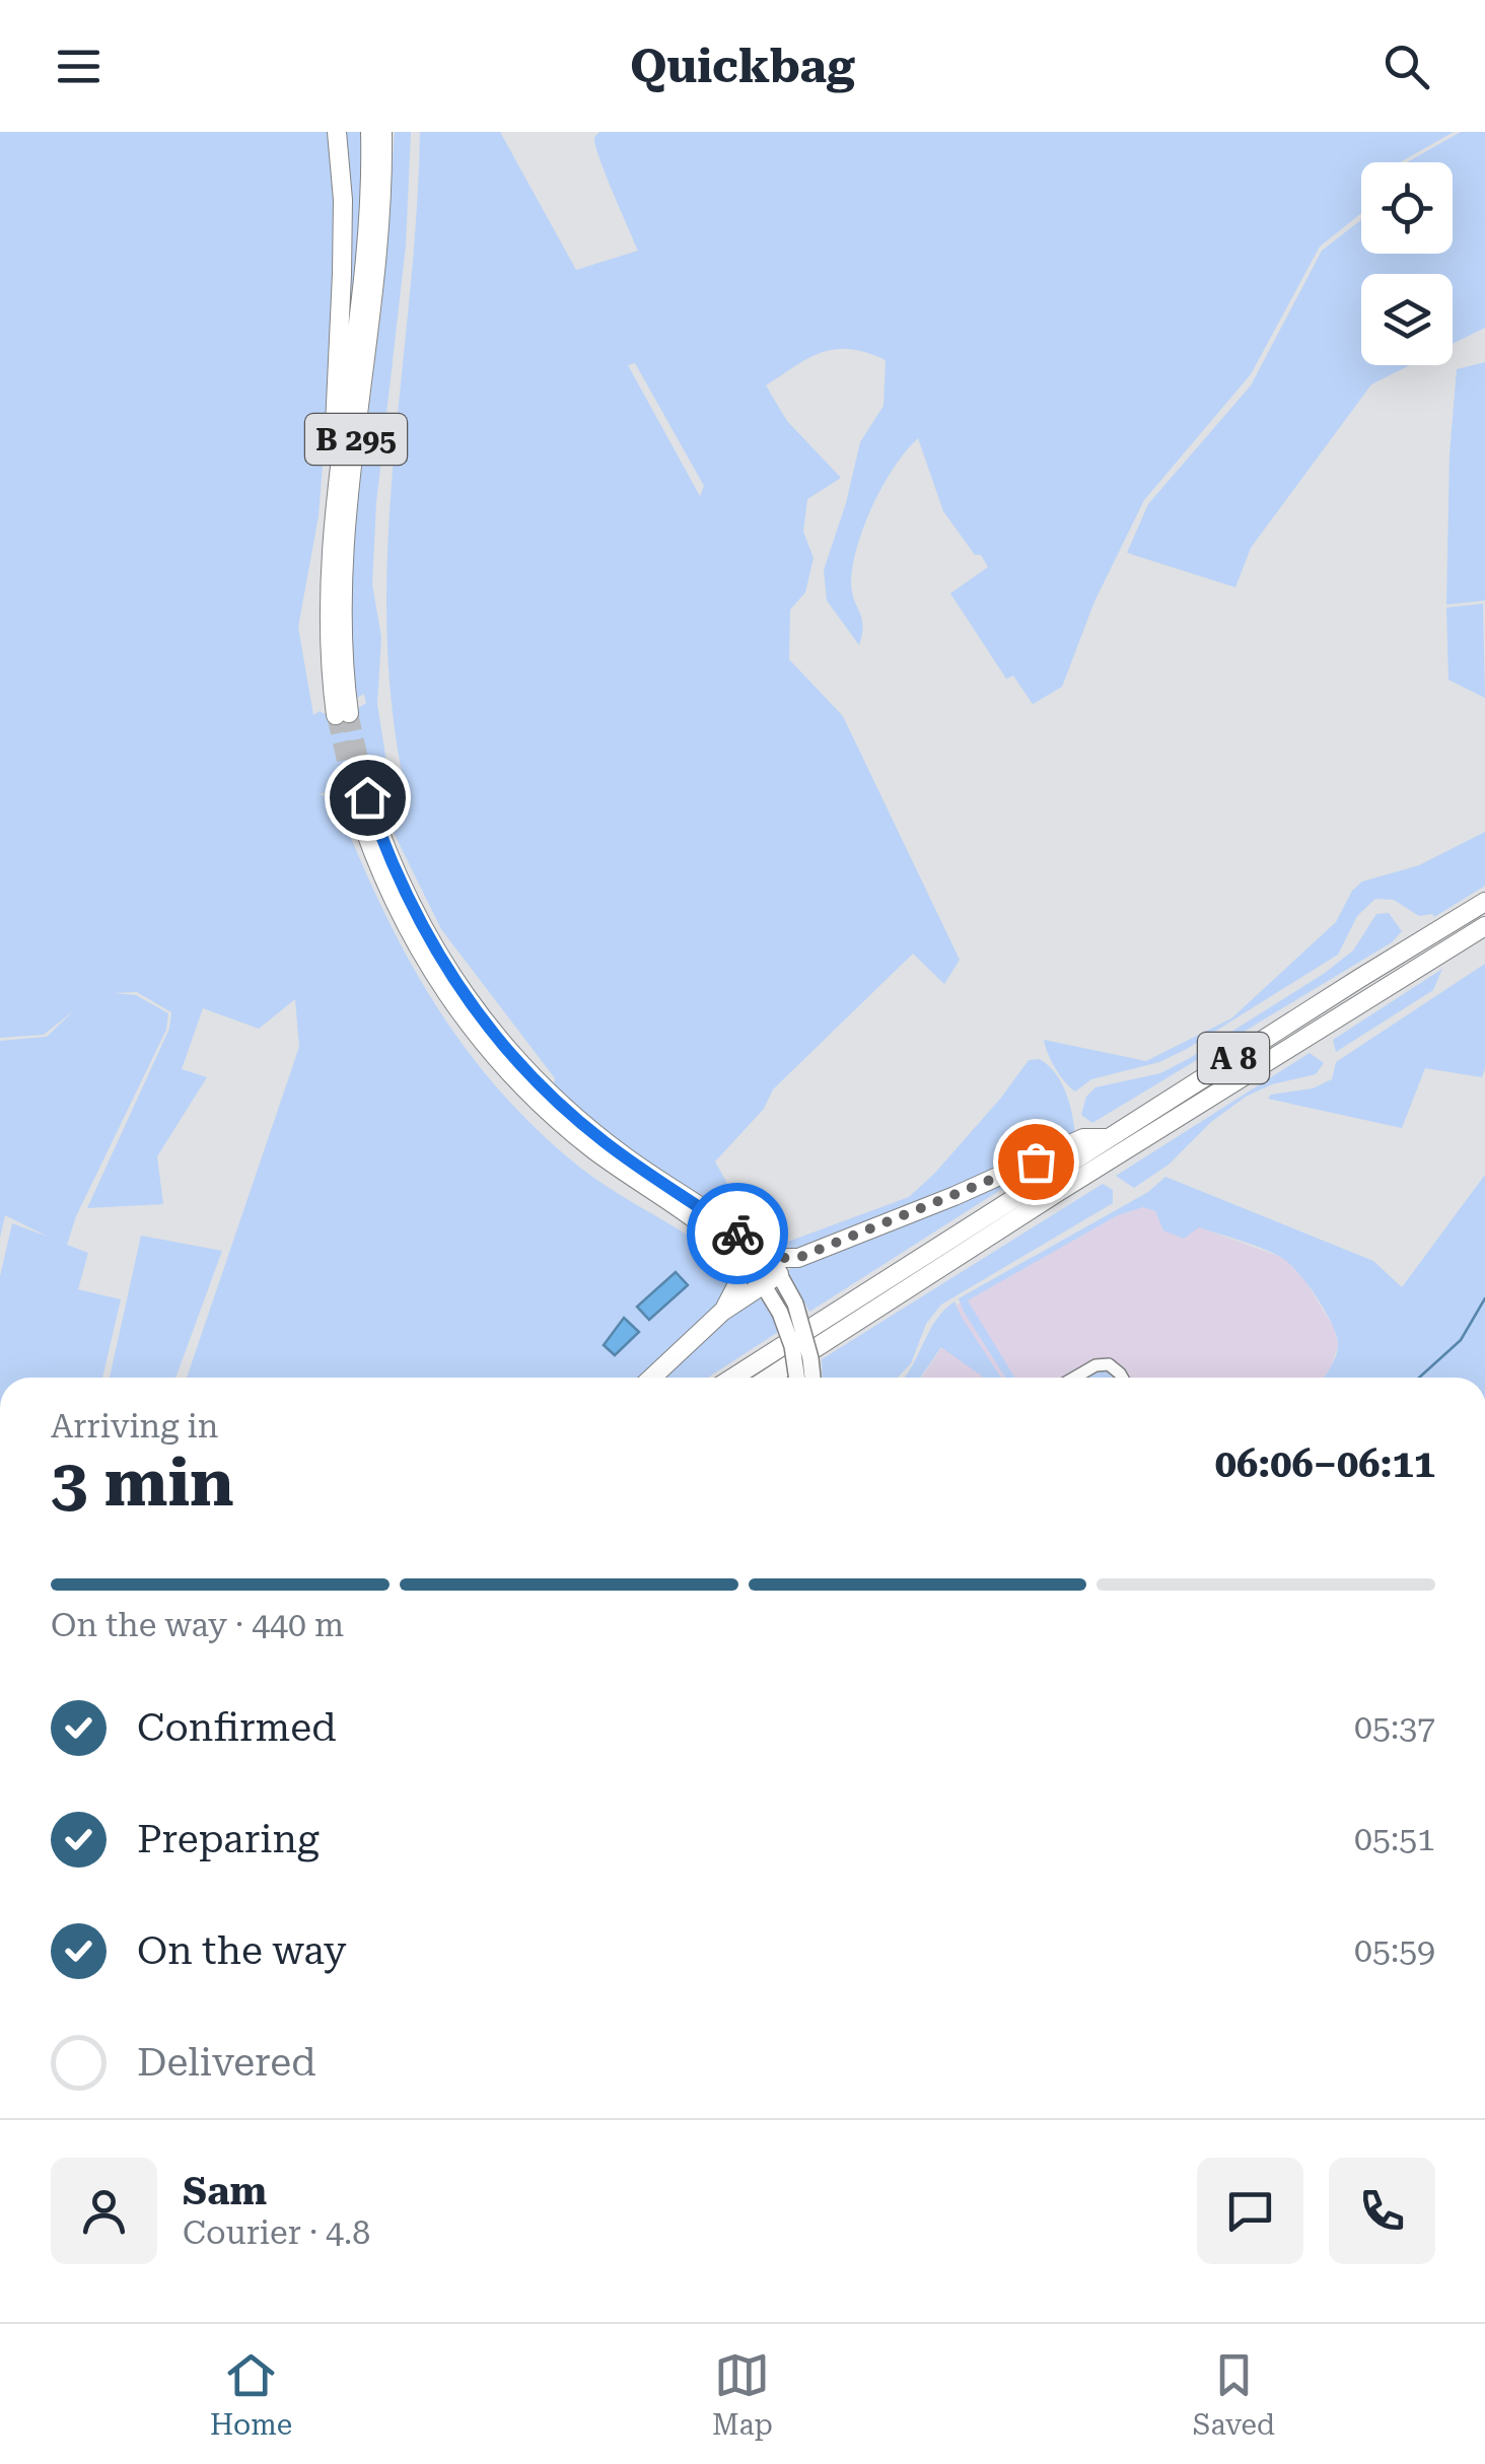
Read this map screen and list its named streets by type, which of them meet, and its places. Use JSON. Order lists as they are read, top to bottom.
{
  "streets": {
    "highway": ["B 295", "A 8"]
  },
  "page": {
    "header": "Quickbag",
    "heading": ["3 min", "Arriving in", "06:06–06:11"],
    "panel": ["Sam", "Courier · 4.8"],
    "bar": "On the way · 440 m",
    "list": [
      ["Confirmed", "05:37"],
      ["Preparing", "05:51"],
      ["On the way", "05:59"],
      "Delivered"
    ],
    "tabs": ["Home", "Map", "Saved"]
  }
}
